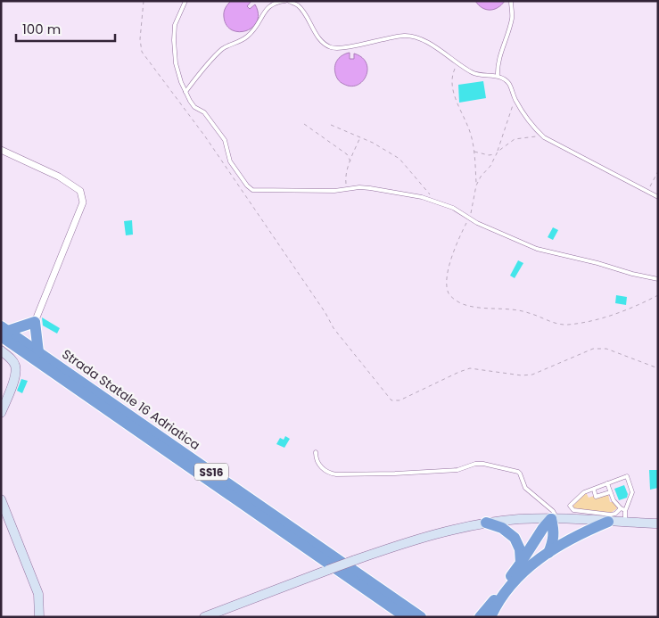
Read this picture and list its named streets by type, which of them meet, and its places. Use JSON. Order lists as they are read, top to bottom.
{
  "streets": {
    "highway": ["Strada Statale 16 Adriatica", "SS16"]
  },
  "scale_bar": "100 m"
}
